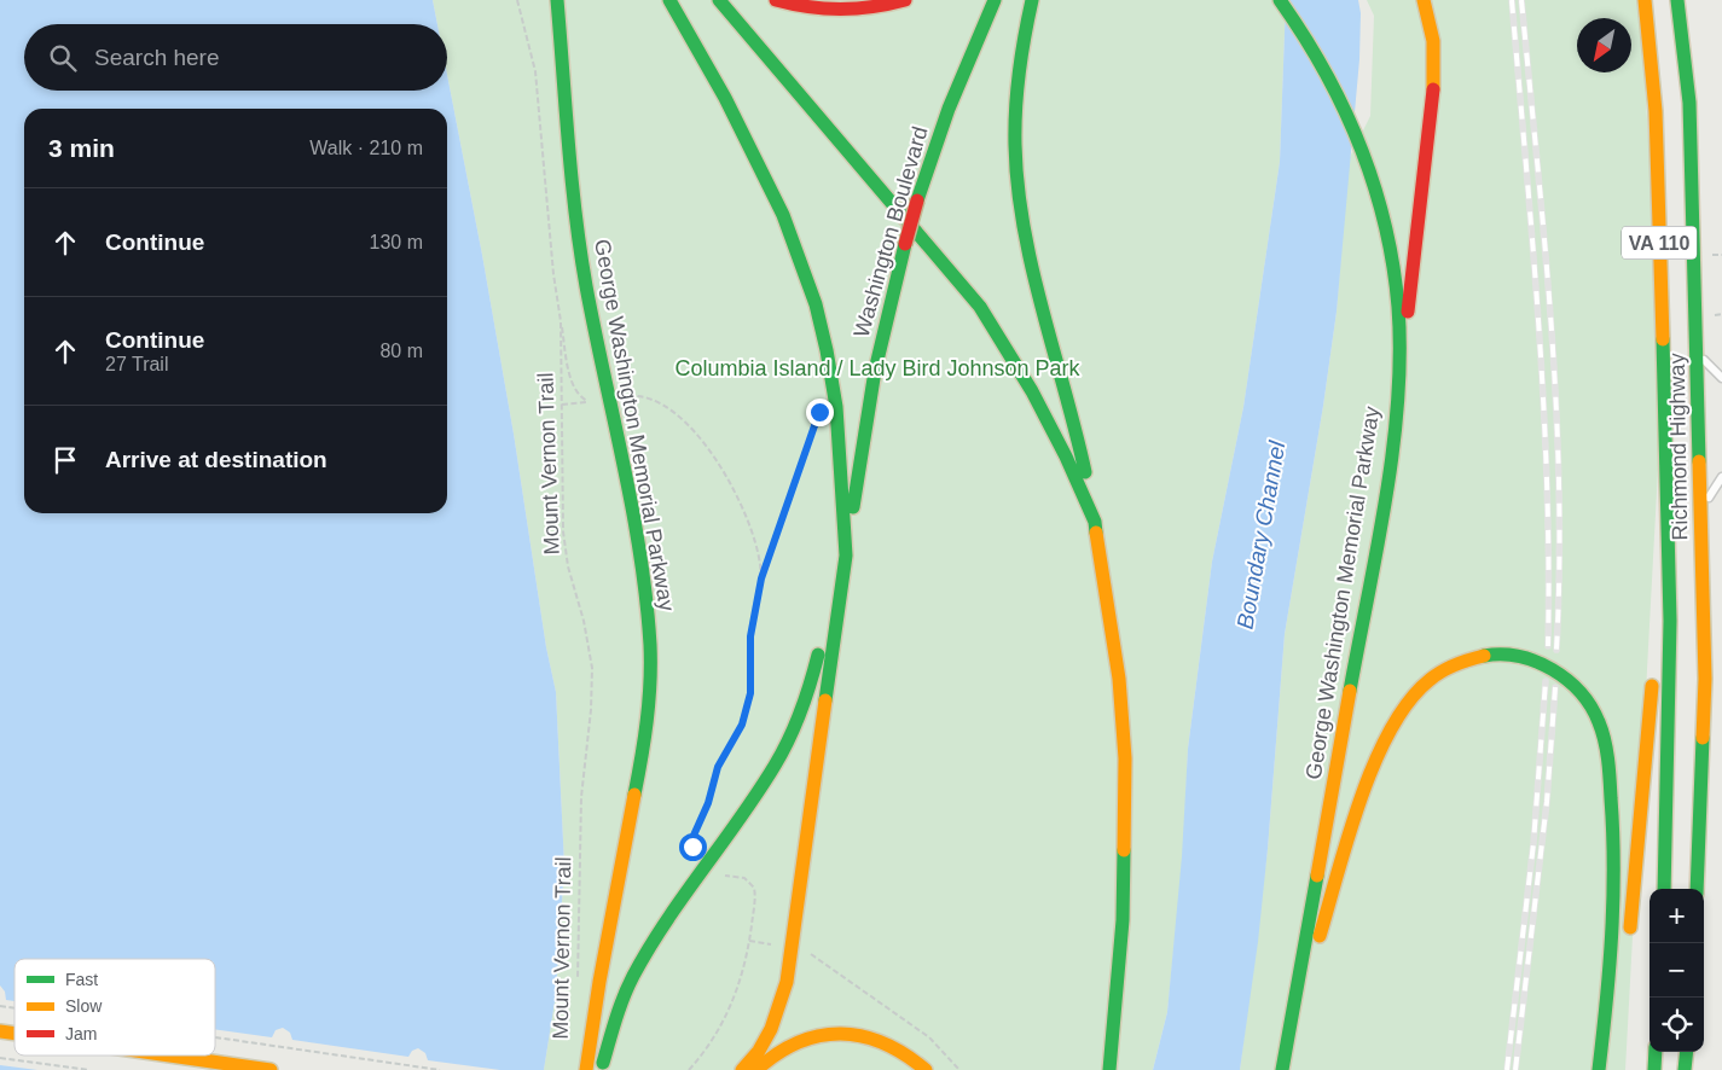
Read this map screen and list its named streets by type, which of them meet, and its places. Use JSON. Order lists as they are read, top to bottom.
{
  "streets": {
    "main road": [
      "Washington Boulevard",
      "VA 110",
      "George Washington Memorial Parkway",
      "Richmond Highway"
    ],
    "path": ["Mount Vernon Trail"]
  },
  "water": ["Boundary Channel"],
  "parks": ["Columbia Island / Lady Bird Johnson Park"],
  "legend": ["Fast", "Slow", "Jam"],
  "north": "bottom left",
  "page": {
    "search": "Search here",
    "heading": ["3 min", "Walk · 210 m"],
    "list": [
      ["Continue", "130 m"],
      ["Continue", "27 Trail", "80 m"],
      "Arrive at destination"
    ],
    "map_buttons": ["+", "−"]
  }
}
